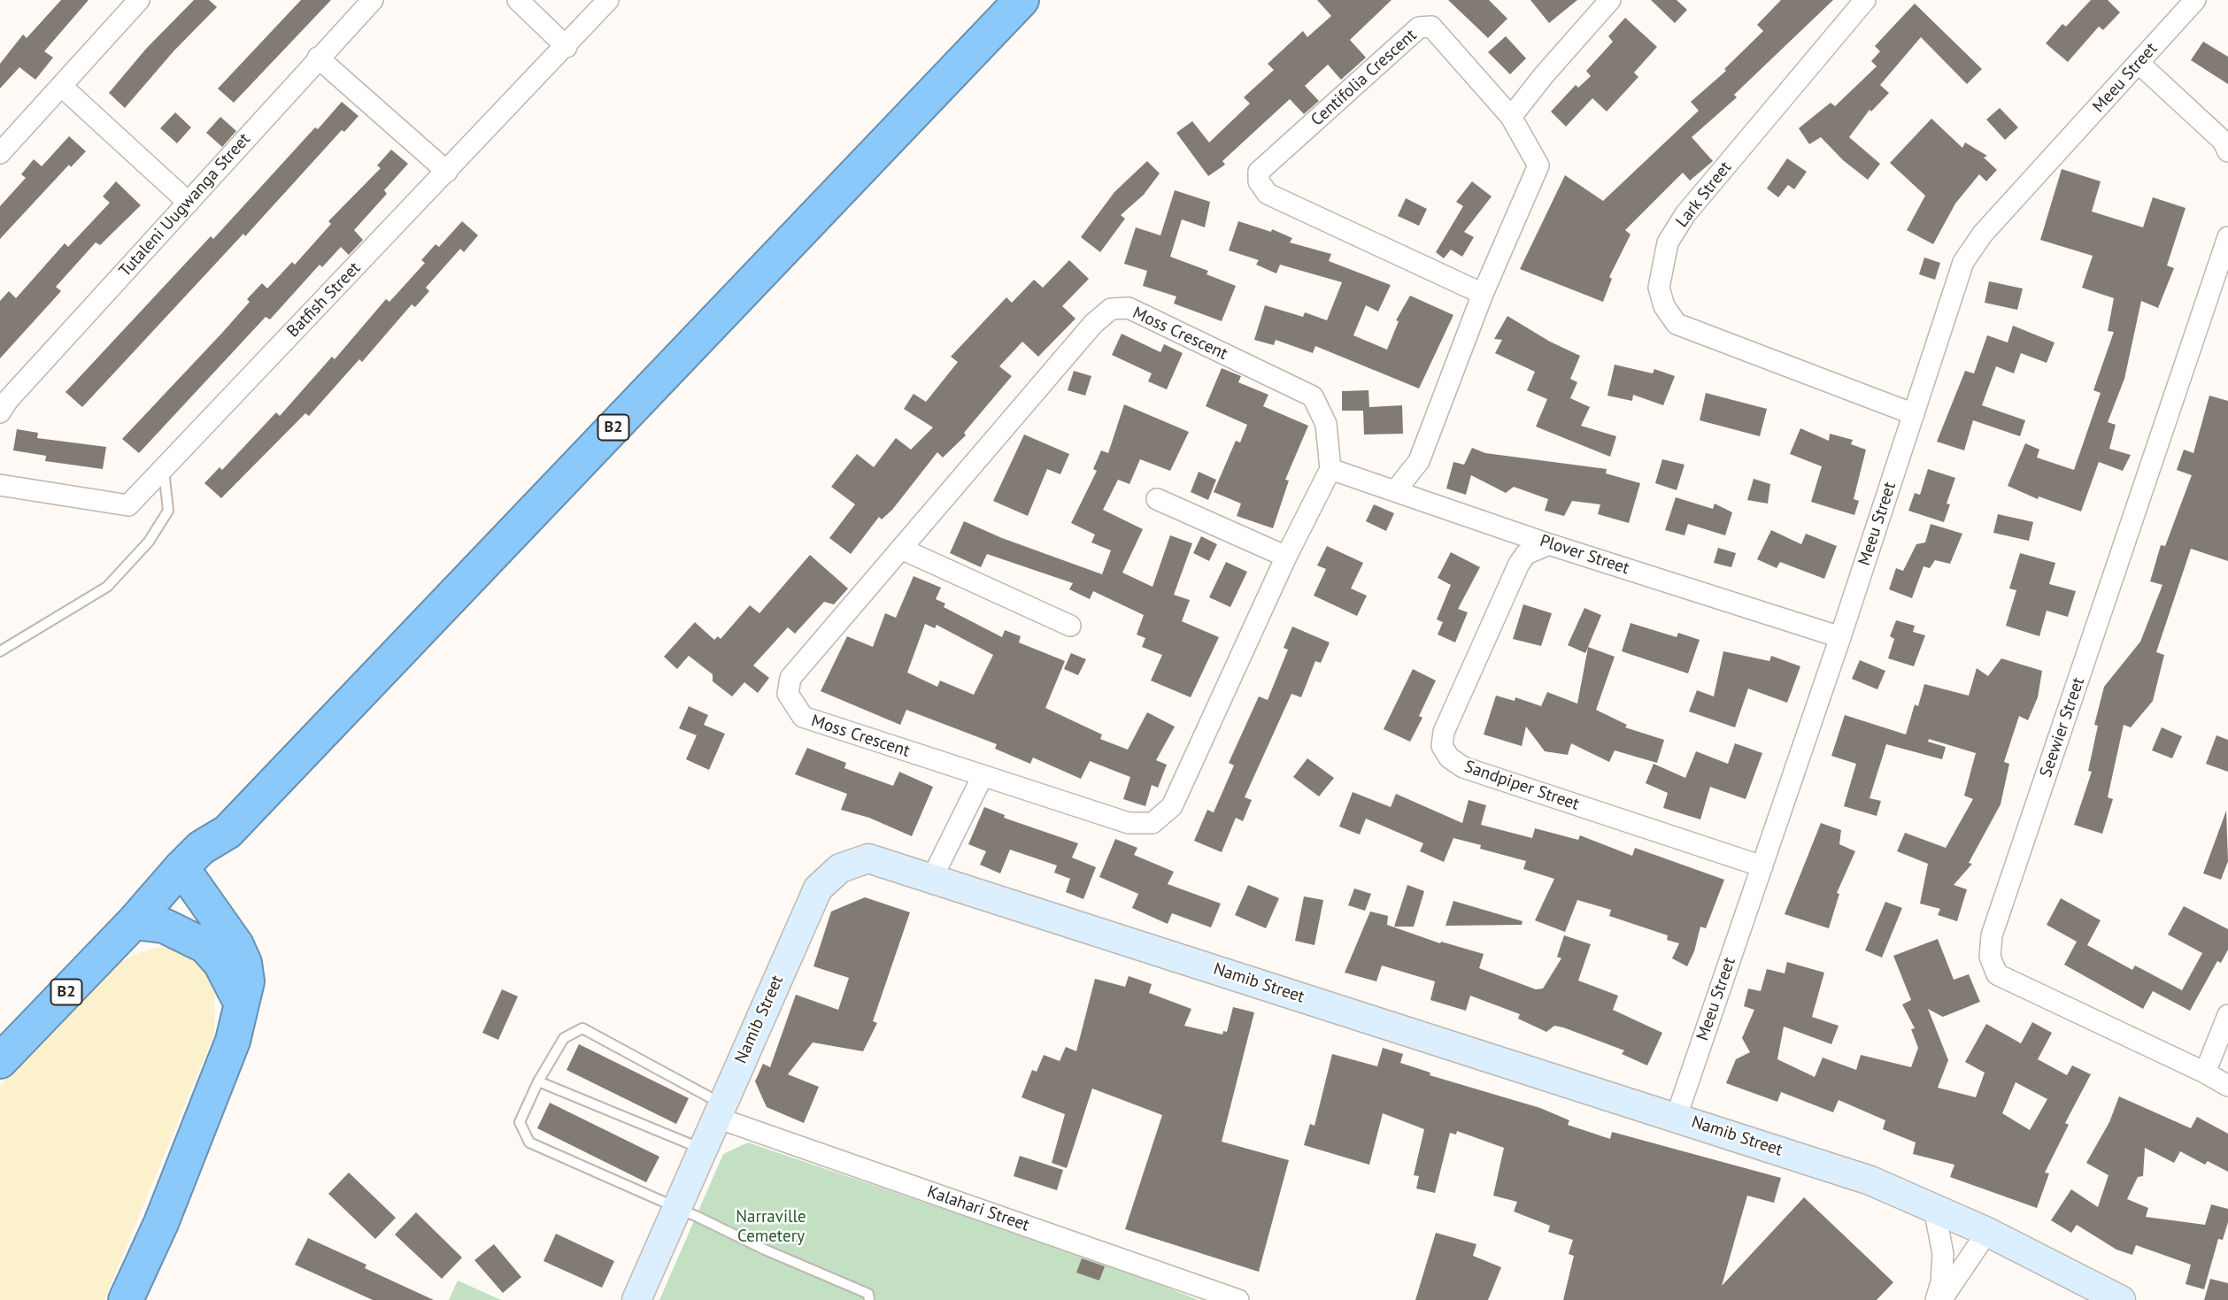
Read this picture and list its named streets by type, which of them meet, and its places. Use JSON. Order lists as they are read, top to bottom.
{
  "streets": {
    "highway": ["B2"],
    "street": [
      "Centifolia Crescent",
      "Meeu Street",
      "Lark Street",
      "Tutaleni Uugwanga Street",
      "Batfish Street",
      "Moss Crescent",
      "Plover Street",
      "Seewier Street",
      "Sandpiper Street",
      "Namib Street",
      "Kalahari Street"
    ]
  },
  "crossings": [
    ["Centifolia Crescent", "Plover Street"],
    ["Meeu Street", "Lark Street"],
    ["Meeu Street", "Plover Street"],
    ["Meeu Street", "Sandpiper Street"],
    ["Meeu Street", "Namib Street"],
    ["Moss Crescent", "Plover Street"],
    ["Plover Street", "Sandpiper Street"],
    ["Namib Street", "Kalahari Street"]
  ],
  "parks": ["Narraville Cemetery"]
}
